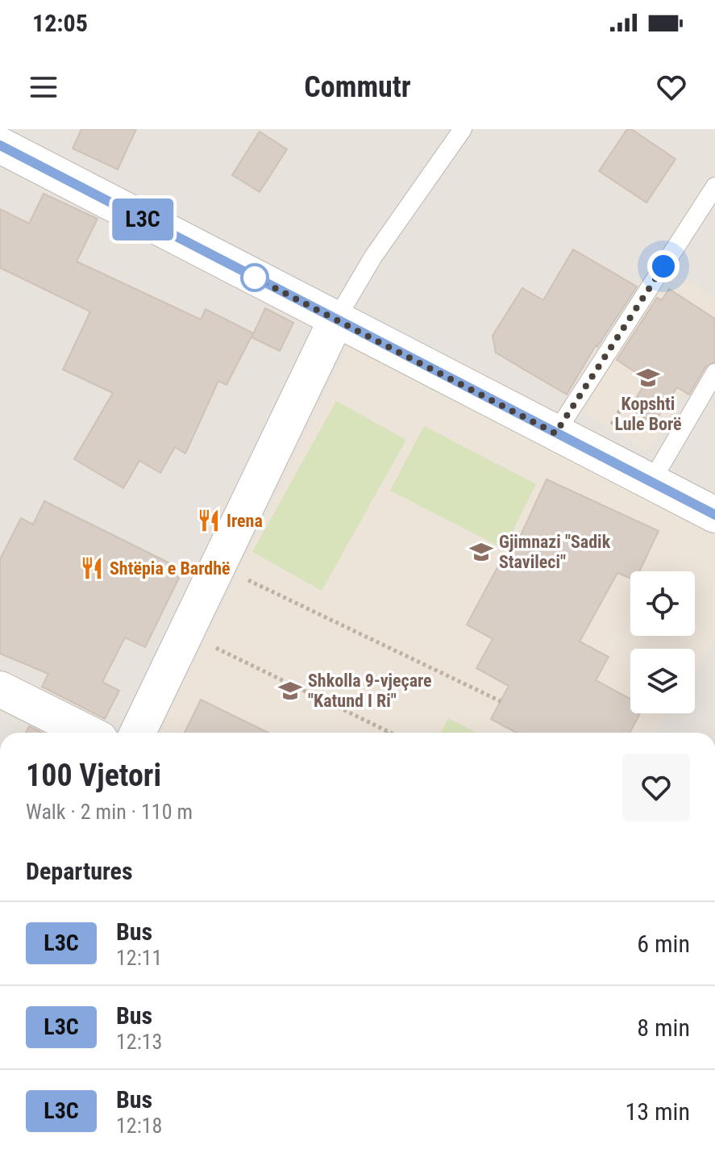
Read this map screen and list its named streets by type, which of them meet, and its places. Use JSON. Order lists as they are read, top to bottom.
{
  "places": {
    "school or university": ["Kopshti Lule Borë", "Gjimnazi \"Sadik Stavileci\"", "Shkolla 9-vjeçare \"Katund I Ri\""],
    "restaurant": ["Irena", "Shtëpia e Bardhë"]
  },
  "lines": ["bus line L3C"],
  "page": {
    "status": "12:05",
    "header": "Commutr",
    "on_map": "L3C",
    "heading": [
      ["100 Vjetori", "Walk · 2 min · 110 m"],
      "Departures"
    ],
    "list": [
      {
        "mark": "L3C",
        "name": "Bus",
        "note": "12:11",
        "value": "6 min"
      },
      {
        "mark": "L3C",
        "name": "Bus",
        "note": "12:13",
        "value": "8 min"
      },
      {
        "mark": "L3C",
        "name": "Bus",
        "note": "12:18",
        "value": "13 min"
      }
    ]
  }
}
